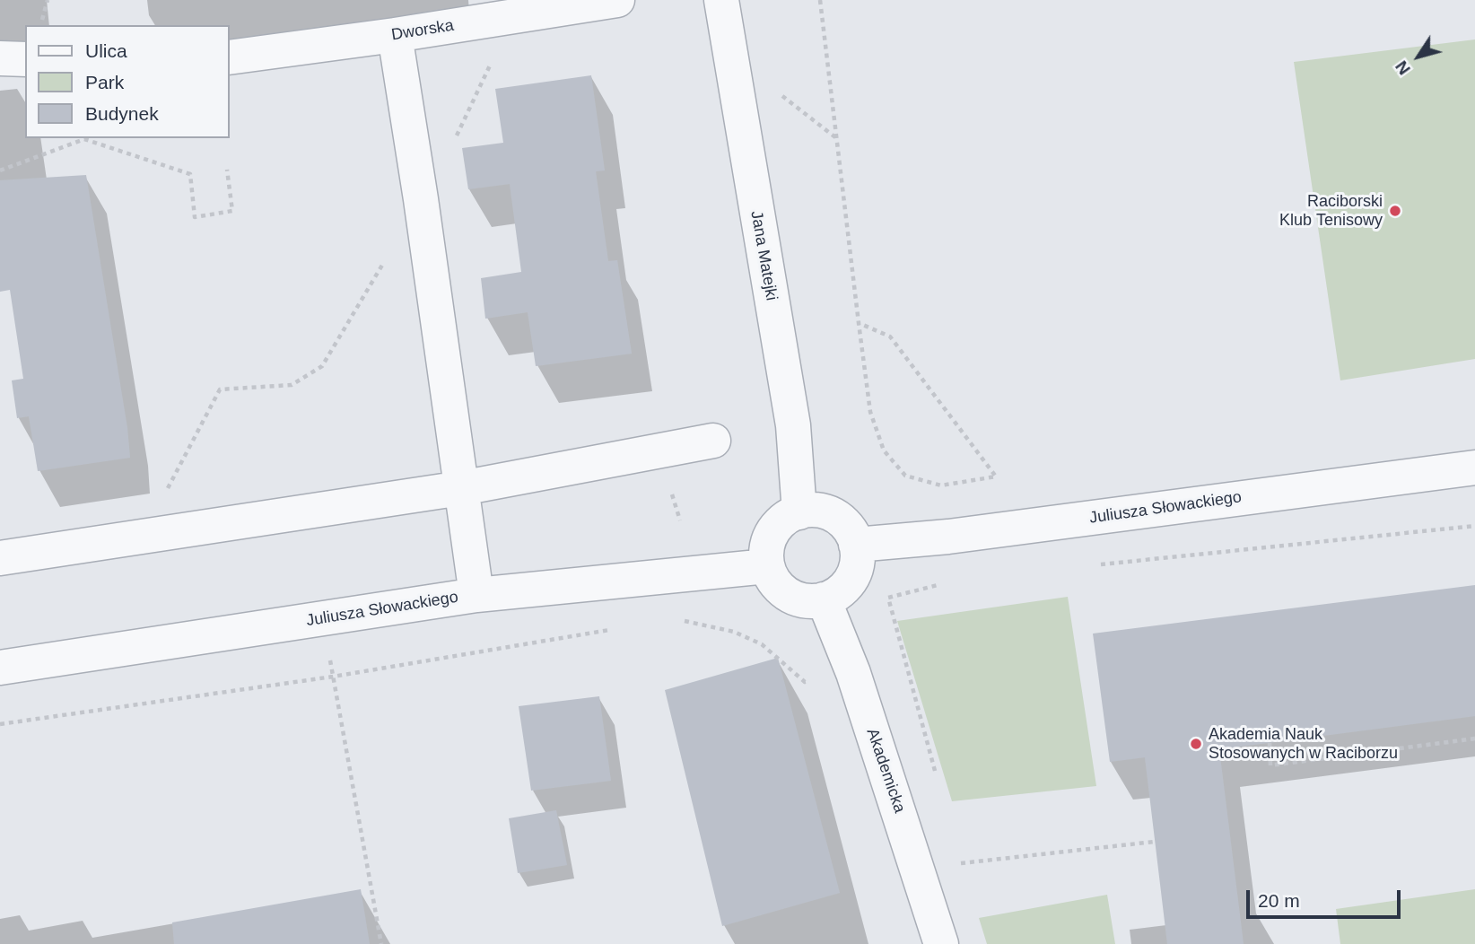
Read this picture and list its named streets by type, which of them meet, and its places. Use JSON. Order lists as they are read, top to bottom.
{
  "streets": {
    "street": [
      "Dworska",
      "Jana Matejki",
      "Juliusza Słowackiego",
      "Akademicka"
    ]
  },
  "crossings": [
    ["Jana Matejki", "Juliusza Słowackiego"],
    ["Jana Matejki", "Akademicka"],
    ["Juliusza Słowackiego", "Akademicka"]
  ],
  "places": ["Raciborski Klub Tenisowy", "Akademia Nauk Stosowanych w Raciborzu"],
  "legend": ["Ulica", "Park", "Budynek"],
  "scale_bar": "20 m",
  "north": "bottom left"
}
